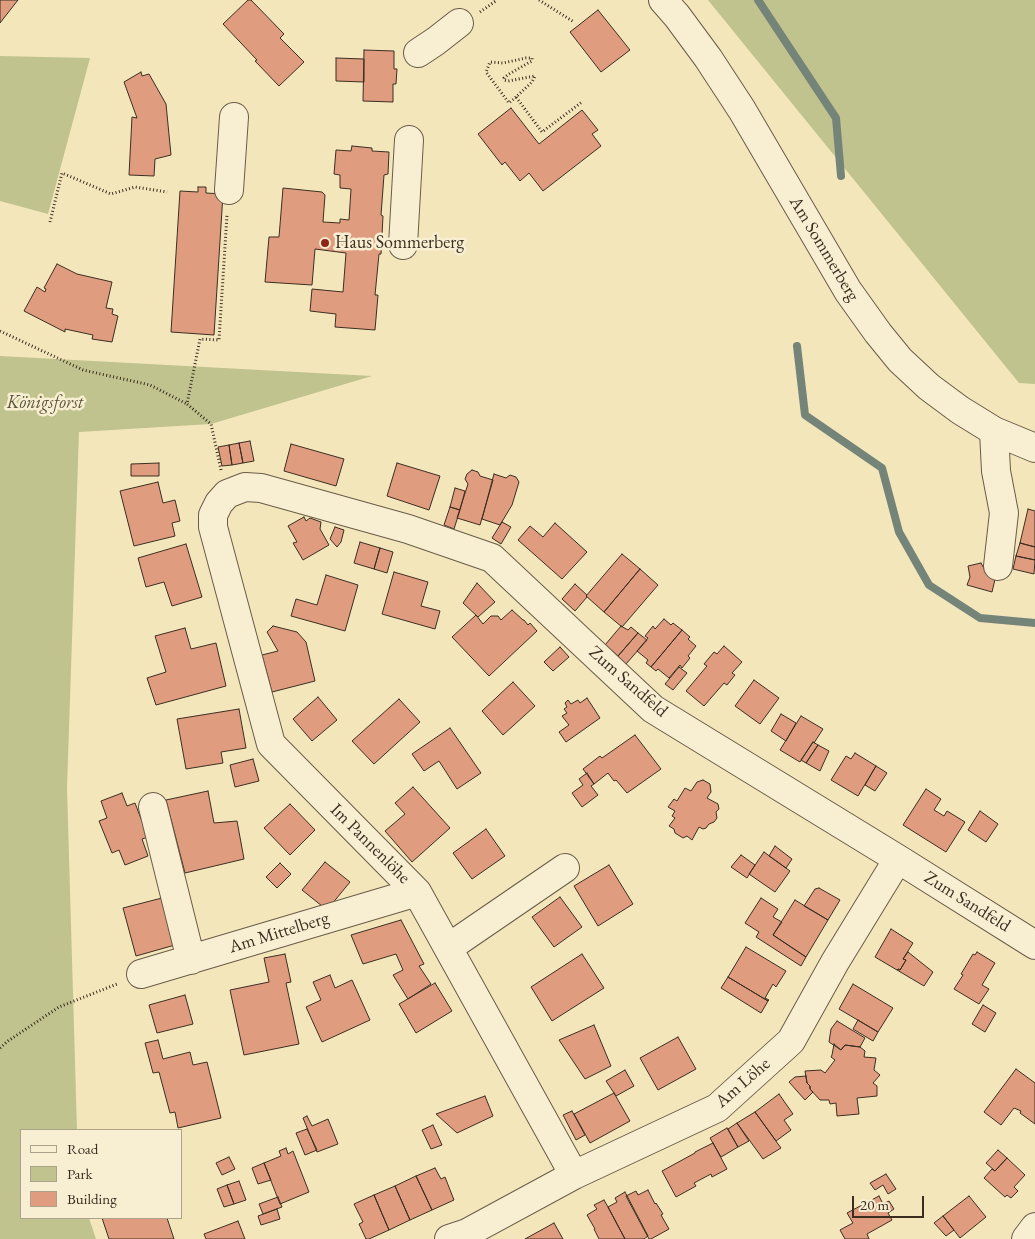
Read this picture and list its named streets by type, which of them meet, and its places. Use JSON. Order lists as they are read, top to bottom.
{
  "streets": {
    "street": [
      "Am Sommerberg",
      "Zum Sandfeld",
      "Im Pannenlöhe",
      "Am Mittelberg",
      "Am Löhe"
    ]
  },
  "crossings": [
    ["Zum Sandfeld", "Im Pannenlöhe"],
    ["Zum Sandfeld", "Am Löhe"],
    ["Im Pannenlöhe", "Am Mittelberg"],
    ["Im Pannenlöhe", "Am Löhe"]
  ],
  "parks": ["Königsforst"],
  "places": ["Haus Sommerberg"],
  "legend": ["Road", "Park", "Building"],
  "scale_bar": "20 m"
}
